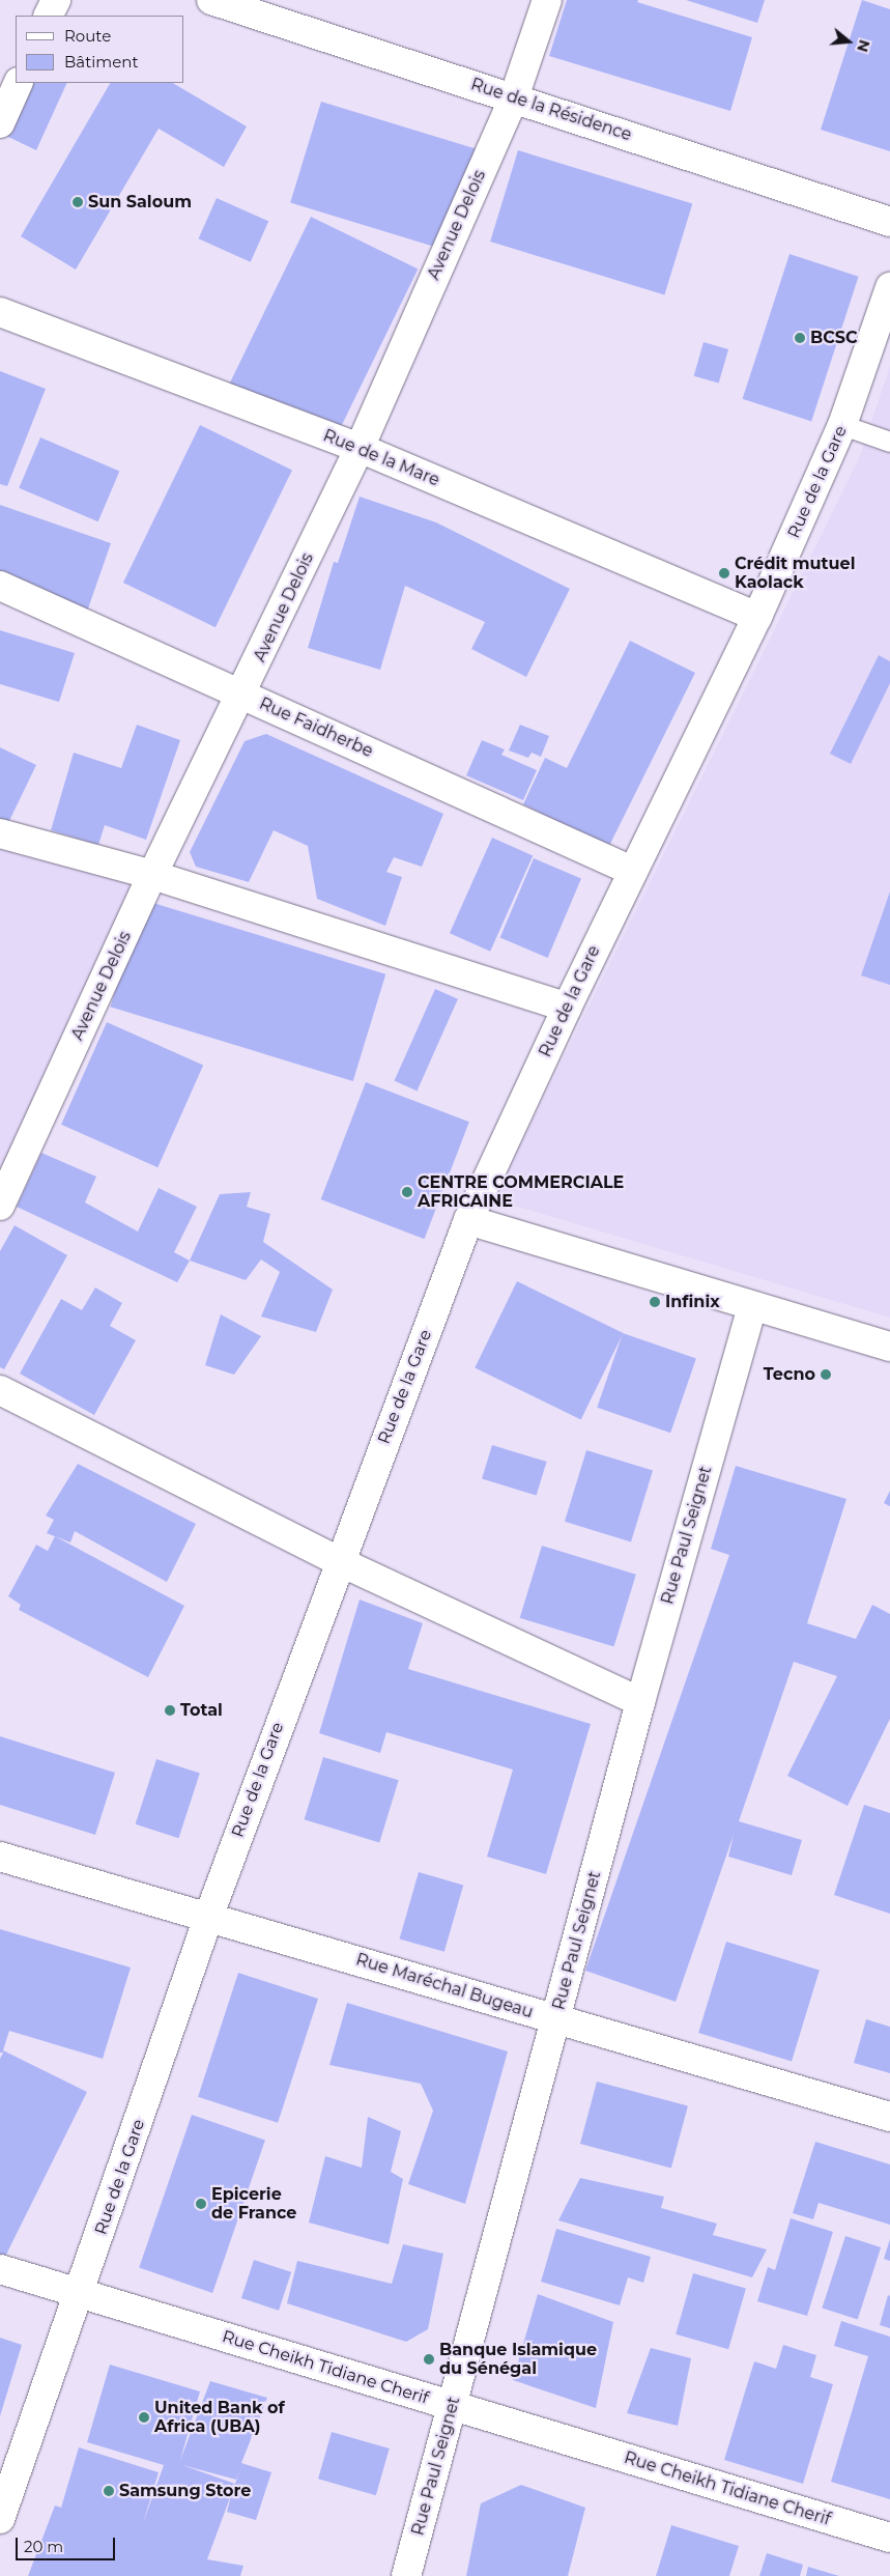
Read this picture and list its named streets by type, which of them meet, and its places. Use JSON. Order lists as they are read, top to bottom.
{
  "streets": {
    "street": [
      "Rue de la Résidence",
      "Avenue Delois",
      "Rue de la Mare",
      "Rue de la Gare",
      "Rue Faidherbe",
      "Rue Paul Seignet",
      "Rue Maréchal Bugeau",
      "Rue Cheikh Tidiane Cherif"
    ]
  },
  "crossings": [
    ["Rue de la Résidence", "Avenue Delois"],
    ["Avenue Delois", "Rue de la Mare"],
    ["Avenue Delois", "Rue Faidherbe"],
    ["Rue de la Mare", "Rue de la Gare"],
    ["Rue de la Gare", "Rue Faidherbe"],
    ["Rue de la Gare", "Rue Maréchal Bugeau"],
    ["Rue de la Gare", "Rue Cheikh Tidiane Cherif"],
    ["Rue Paul Seignet", "Rue Maréchal Bugeau"],
    ["Rue Paul Seignet", "Rue Cheikh Tidiane Cherif"]
  ],
  "places": [
    "Sun Saloum",
    "BCSC",
    "Crédit mutuel Kaolack",
    "CENTRE COMMERCIALE AFRICAINE",
    "Infinix",
    "Tecno",
    "Total",
    "Epicerie de France",
    "Banque Islamique du Sénégal",
    "United Bank of Africa (UBA)",
    "Samsung Store"
  ],
  "legend": ["Route", "Bâtiment"],
  "scale_bar": "20 m",
  "north": "right"
}
